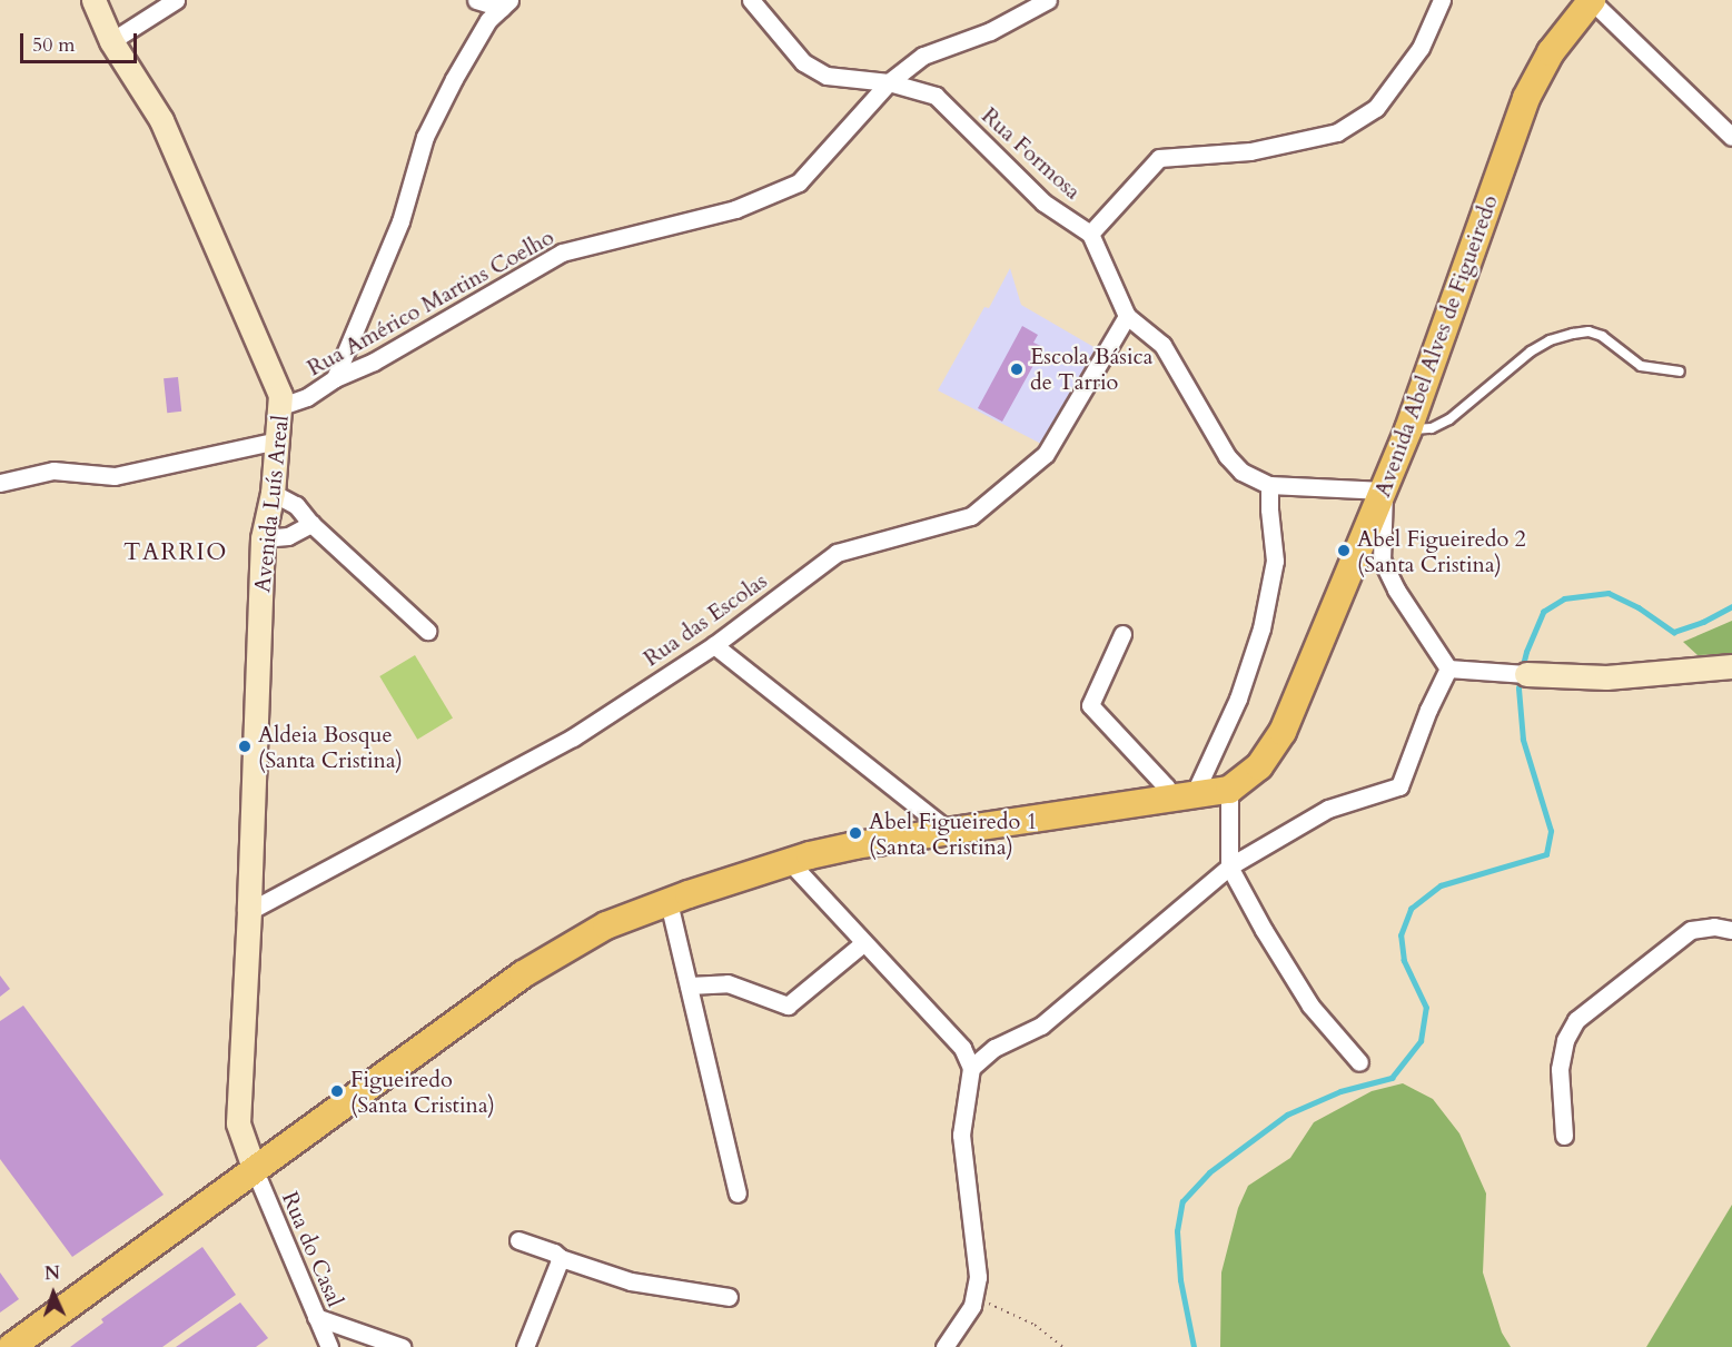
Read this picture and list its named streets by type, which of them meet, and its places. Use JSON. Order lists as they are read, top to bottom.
{
  "streets": {
    "main road": ["Avenida Abel Alves de Figueiredo"],
    "street": [
      "Rua Formosa",
      "Rua Américo Martins Coelho",
      "Avenida Luís Areal",
      "Rua das Escolas",
      "Rua do Casal"
    ]
  },
  "crossings": [
    ["Rua Formosa", "Rua Américo Martins Coelho"],
    ["Rua Américo Martins Coelho", "Avenida Luís Areal"],
    ["Avenida Abel Alves de Figueiredo", "Avenida Luís Areal"],
    ["Avenida Abel Alves de Figueiredo", "Rua do Casal"],
    ["Avenida Luís Areal", "Rua das Escolas"],
    ["Avenida Luís Areal", "Rua do Casal"]
  ],
  "districts": ["TARRIO"],
  "places": [
    "Escola Básica de Tarrio",
    "Abel Figueiredo 2 (Santa Cristina)",
    "Aldeia Bosque (Santa Cristina)",
    "Abel Figueiredo 1 (Santa Cristina)",
    "Figueiredo (Santa Cristina)"
  ],
  "scale_bar": "50 m",
  "north": "top"
}
